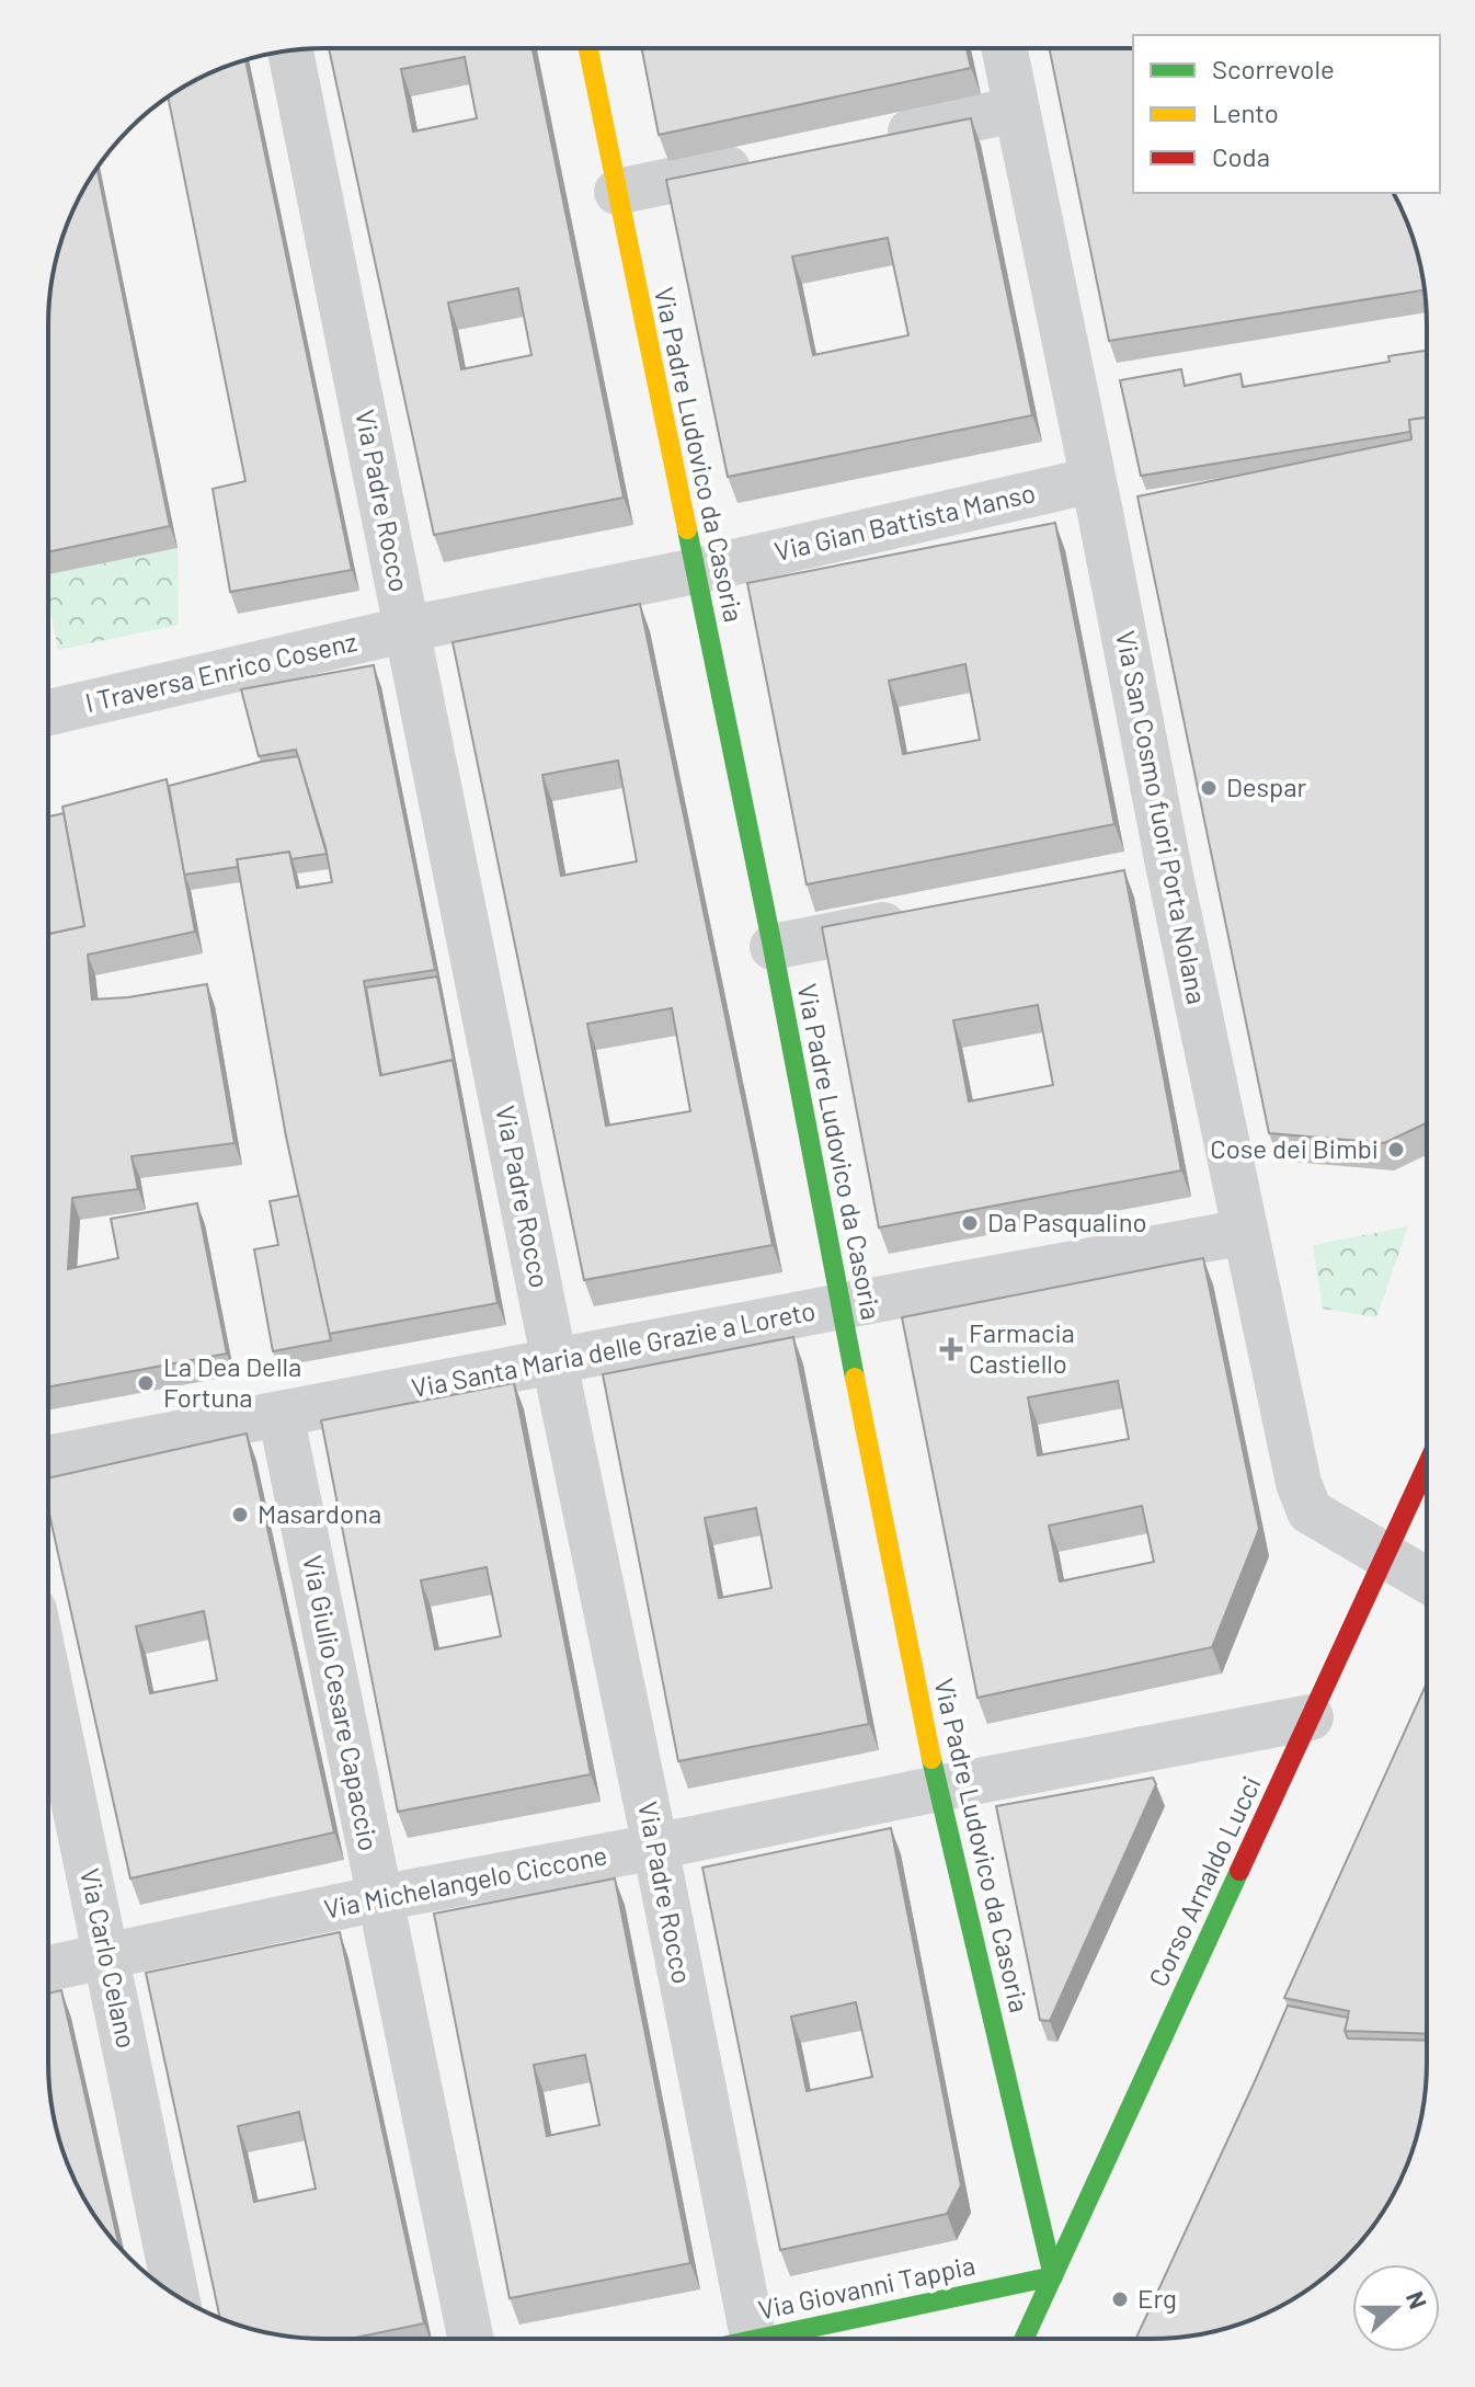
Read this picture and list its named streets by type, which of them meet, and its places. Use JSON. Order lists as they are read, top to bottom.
{
  "streets": {
    "street": [
      "Via Padre Ludovico da Casoria",
      "Via Padre Rocco",
      "Via Gian Battista Manso",
      "I Traversa Enrico Cosenz",
      "Via San Cosmo fuori Porta Nolana",
      "Via Santa Maria delle Grazie a Loreto",
      "Via Giulio Cesare Capaccio",
      "Corso Arnaldo Lucci",
      "Via Michelangelo Ciccone",
      "Via Carlo Celano",
      "Via Giovanni Tappia"
    ]
  },
  "crossings": [
    ["Via Padre Ludovico da Casoria", "Via Gian Battista Manso"],
    ["Via Padre Ludovico da Casoria", "Via Santa Maria delle Grazie a Loreto"],
    ["Via Padre Ludovico da Casoria", "Corso Arnaldo Lucci"],
    ["Via Padre Ludovico da Casoria", "Via Michelangelo Ciccone"],
    ["Via Padre Ludovico da Casoria", "Via Giovanni Tappia"],
    ["Via Padre Rocco", "Via Gian Battista Manso"],
    ["Via Padre Rocco", "I Traversa Enrico Cosenz"],
    ["Via Padre Rocco", "Via Santa Maria delle Grazie a Loreto"],
    ["Via Padre Rocco", "Via Michelangelo Ciccone"],
    ["Via Gian Battista Manso", "I Traversa Enrico Cosenz"],
    ["Via Gian Battista Manso", "Via San Cosmo fuori Porta Nolana"],
    ["Via San Cosmo fuori Porta Nolana", "Via Santa Maria delle Grazie a Loreto"],
    ["Via San Cosmo fuori Porta Nolana", "Corso Arnaldo Lucci"],
    ["Via Santa Maria delle Grazie a Loreto", "Via Giulio Cesare Capaccio"],
    ["Via Giulio Cesare Capaccio", "Via Michelangelo Ciccone"],
    ["Corso Arnaldo Lucci", "Via Michelangelo Ciccone"],
    ["Corso Arnaldo Lucci", "Via Giovanni Tappia"],
    ["Via Michelangelo Ciccone", "Via Carlo Celano"]
  ],
  "places": {
    "other": [
      "Despar",
      "Cose dei Bimbi",
      "Da Pasqualino",
      "La Dea Della Fortuna",
      "Masardona",
      "Erg"
    ],
    "health": ["Farmacia Castiello"]
  },
  "legend": ["Scorrevole", "Lento", "Coda"],
  "north": "right"
}
